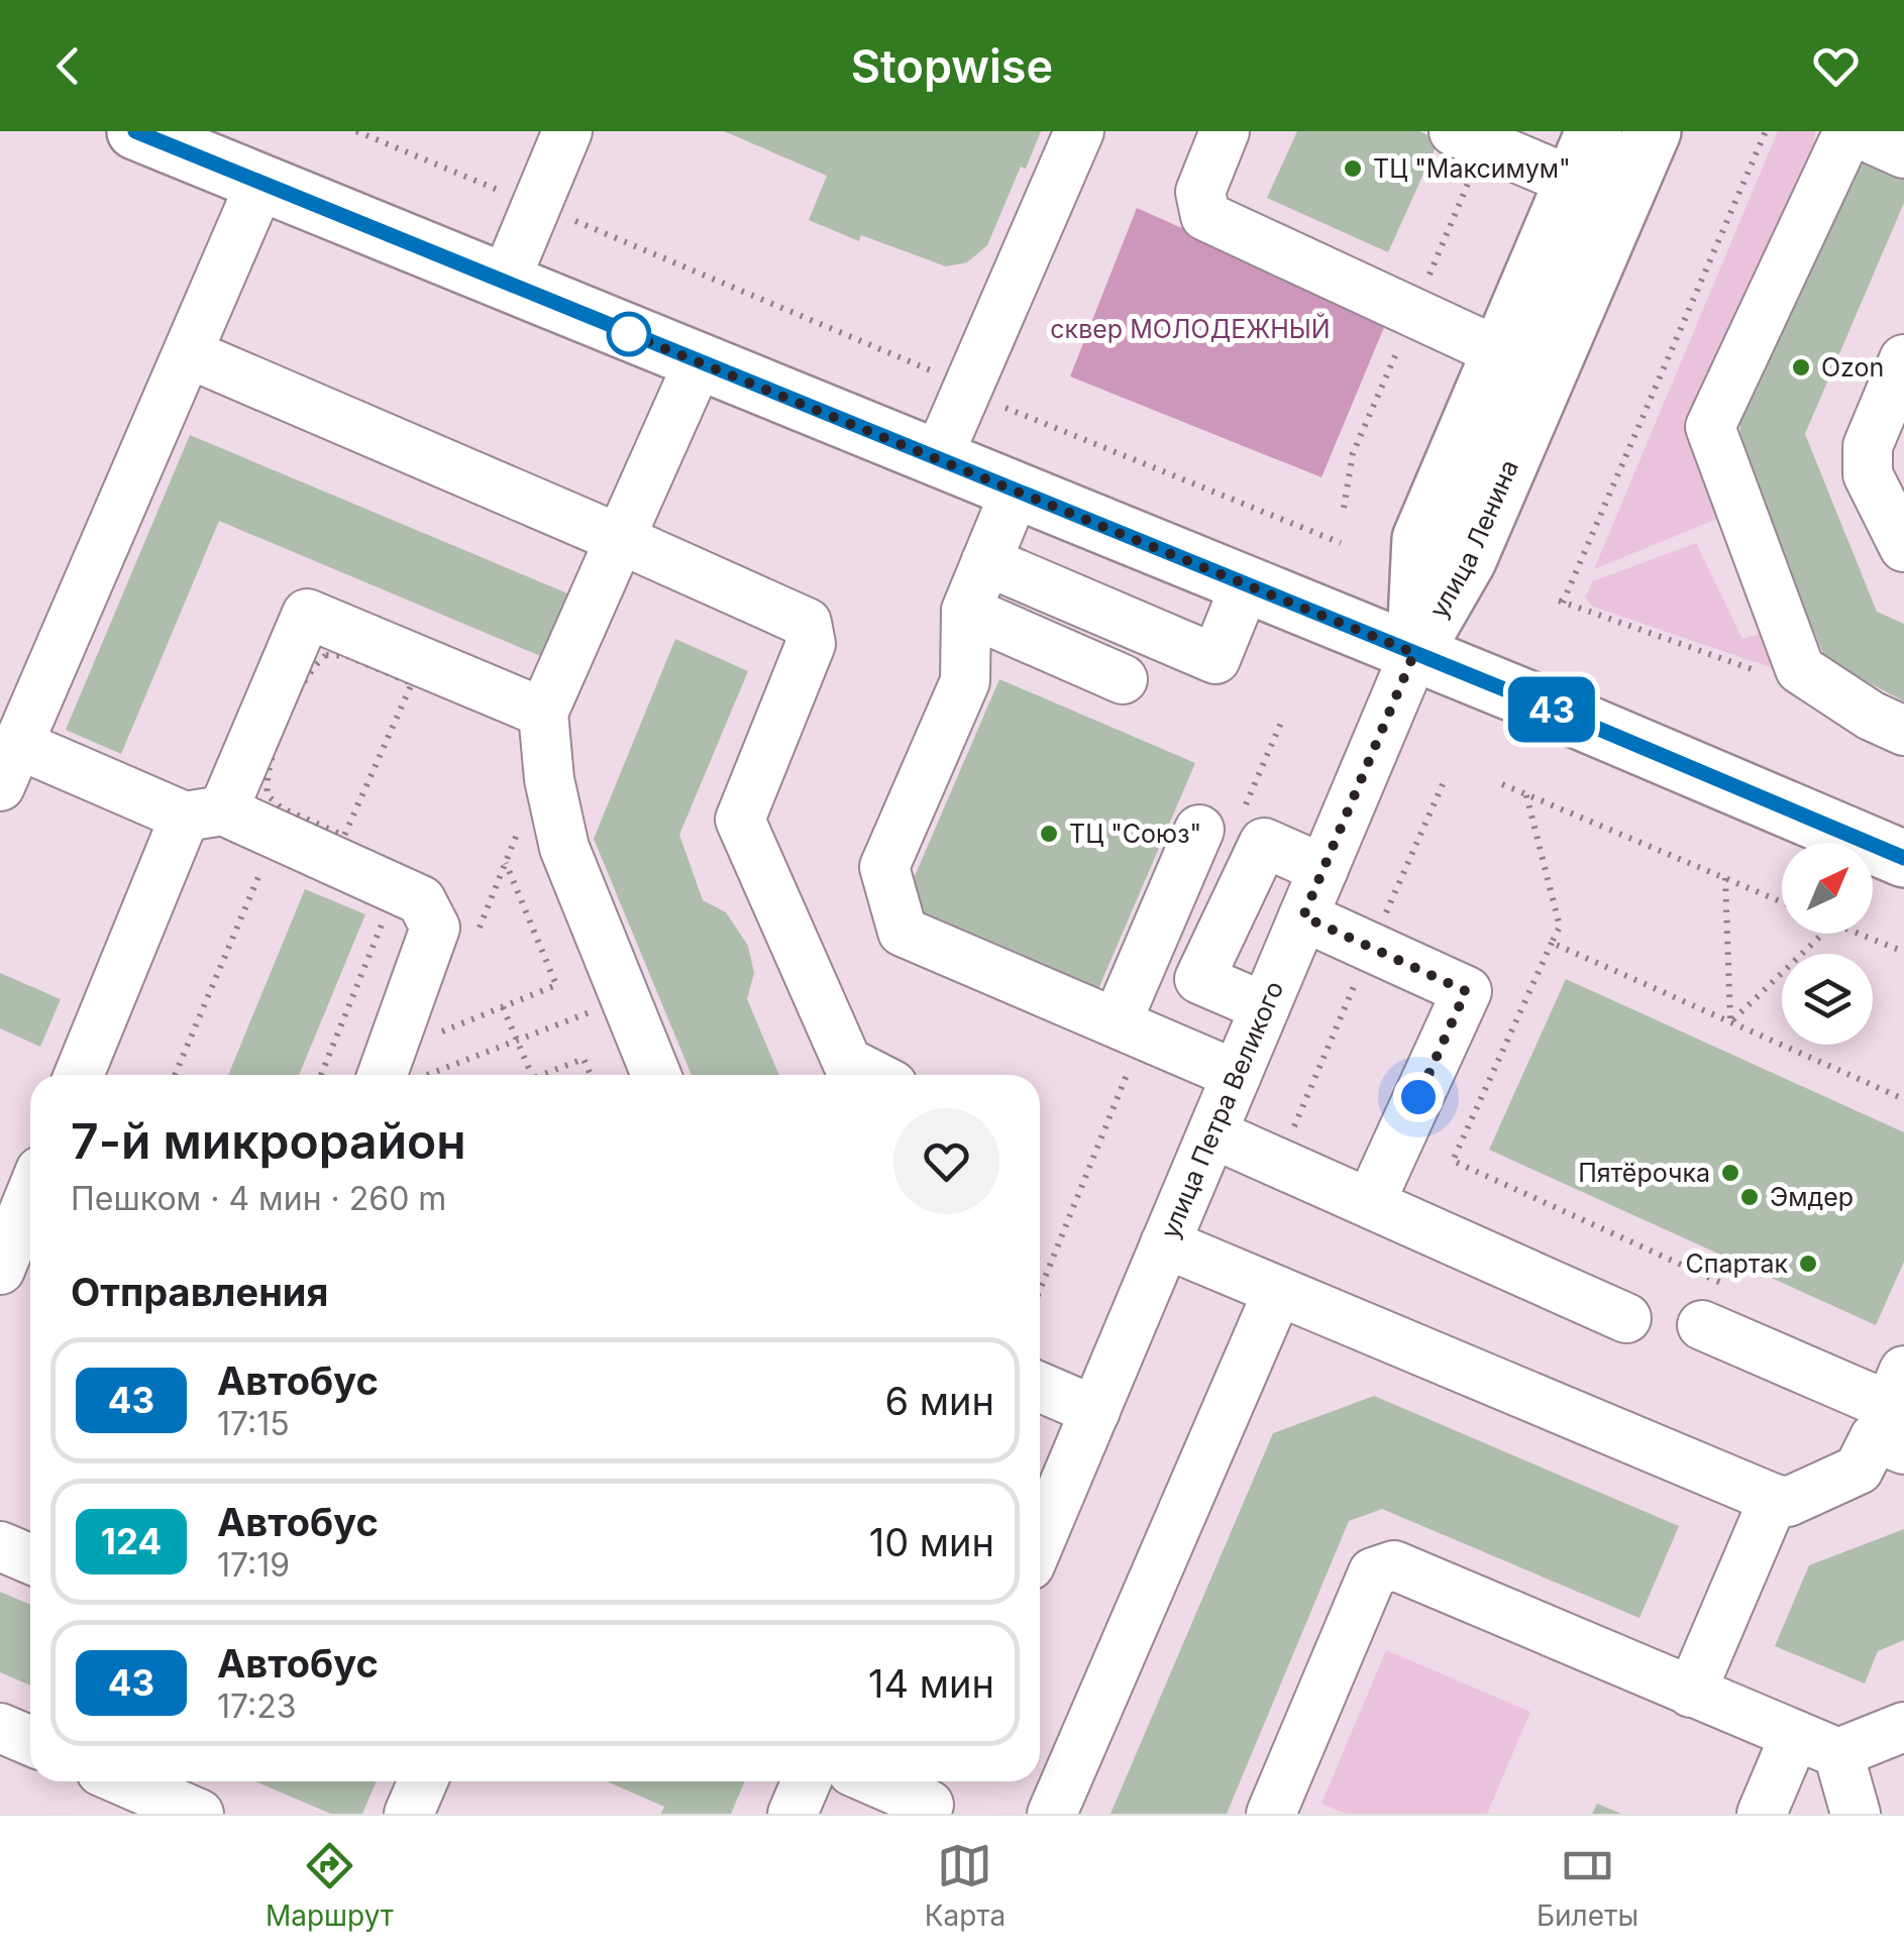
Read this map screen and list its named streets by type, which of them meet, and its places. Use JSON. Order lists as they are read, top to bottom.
{
  "streets": {
    "main road": ["улица Ленина"],
    "street": ["улица Петра Великого"]
  },
  "crossings": [
    ["улица Ленина", "улица Петра Великого"]
  ],
  "parks": ["сквер МОЛОДЕЖНЫЙ"],
  "places": [
    "ТЦ \"Максимум\"",
    "Ozon",
    "ТЦ \"Союз\"",
    "Пятёрочка",
    "Эмдер",
    "Спартак"
  ],
  "lines": ["bus line 43"],
  "north": "top right",
  "page": {
    "header": "Stopwise",
    "on_map": "43",
    "heading": [
      ["7-й микрорайон", "Пешком · 4 мин · 260 m"],
      "Отправления"
    ],
    "list": [
      {
        "mark": "43",
        "name": "Автобус",
        "note": "17:15",
        "value": "6 мин"
      },
      {
        "mark": "124",
        "name": "Автобус",
        "note": "17:19",
        "value": "10 мин"
      },
      {
        "mark": "43",
        "name": "Автобус",
        "note": "17:23",
        "value": "14 мин"
      }
    ],
    "tabs": ["Маршрут", "Карта", "Билеты"]
  }
}
